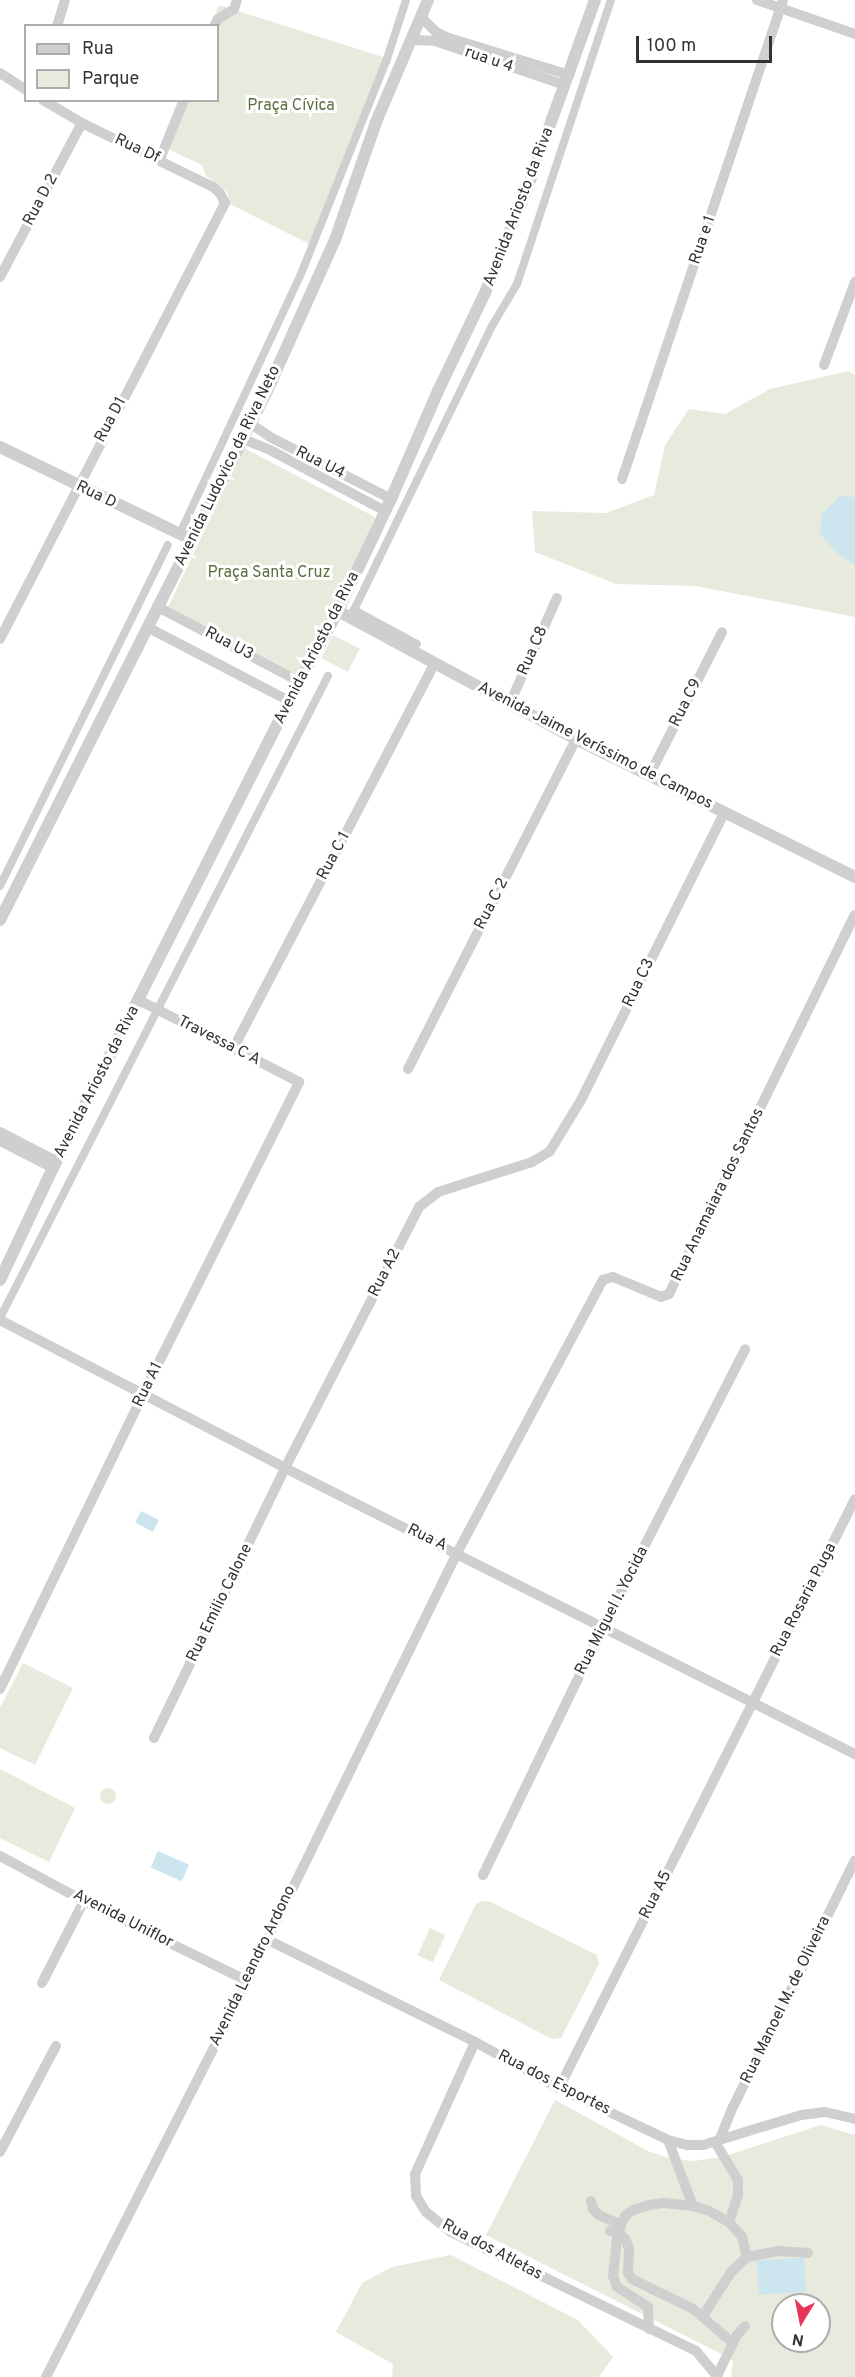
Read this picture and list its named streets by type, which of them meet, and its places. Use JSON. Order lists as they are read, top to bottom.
{
  "streets": {
    "street": [
      "rua u 4",
      "Rua Df",
      "Rua D 2",
      "Avenida Ariosto da Riva",
      "Rua e 1",
      "Rua D1",
      "Rua U4",
      "Avenida Ludovico da Riva Neto",
      "Rua D",
      "Rua U3",
      "Rua C8",
      "Rua C9",
      "Avenida Jaime Veríssimo de Campos",
      "Rua C 1",
      "Rua C 2",
      "Rua C3",
      "Travessa C A",
      "Rua Anamaiara dos Santos",
      "Rua A2",
      "Rua A1",
      "Rua A",
      "Rua Rosaria Puga",
      "Rua Emilio Calone",
      "Rua Miguel I. Yocida",
      "Rua A5",
      "Avenida Uniflor",
      "Avenida Leandro Ardono",
      "Rua Manoel M. de Oliveira",
      "Rua dos Esportes",
      "Rua dos Atletas"
    ]
  },
  "crossings": [
    ["rua u 4", "Avenida Ariosto da Riva"],
    ["rua u 4", "Avenida Ludovico da Riva Neto"],
    ["Rua Df", "Rua D 2"],
    ["Rua Df", "Rua D1"],
    ["Avenida Ariosto da Riva", "Rua U4"],
    ["Avenida Ariosto da Riva", "Rua U3"],
    ["Avenida Ariosto da Riva", "Avenida Jaime Veríssimo de Campos"],
    ["Avenida Ariosto da Riva", "Travessa C A"],
    ["Rua D1", "Rua D"],
    ["Rua U4", "Avenida Ludovico da Riva Neto"],
    ["Avenida Ludovico da Riva Neto", "Rua D"],
    ["Avenida Ludovico da Riva Neto", "Rua U3"],
    ["Rua C8", "Avenida Jaime Veríssimo de Campos"],
    ["Rua C9", "Avenida Jaime Veríssimo de Campos"],
    ["Avenida Jaime Veríssimo de Campos", "Rua C 1"],
    ["Avenida Jaime Veríssimo de Campos", "Rua C 2"],
    ["Avenida Jaime Veríssimo de Campos", "Rua C3"],
    ["Rua C 1", "Travessa C A"],
    ["Rua C3", "Rua A2"],
    ["Travessa C A", "Rua A1"],
    ["Rua Anamaiara dos Santos", "Rua A"],
    ["Rua Anamaiara dos Santos", "Avenida Leandro Ardono"],
    ["Rua A2", "Rua A"],
    ["Rua A2", "Rua Emilio Calone"],
    ["Rua A1", "Rua A"],
    ["Rua A", "Rua Rosaria Puga"],
    ["Rua A", "Rua Emilio Calone"],
    ["Rua A", "Rua Miguel I. Yocida"],
    ["Rua A", "Rua A5"],
    ["Rua A", "Avenida Leandro Ardono"],
    ["Rua Rosaria Puga", "Rua A5"],
    ["Rua A5", "Rua dos Esportes"],
    ["Avenida Uniflor", "Avenida Leandro Ardono"],
    ["Avenida Leandro Ardono", "Rua dos Esportes"],
    ["Rua Manoel M. de Oliveira", "Rua dos Esportes"],
    ["Rua dos Esportes", "Rua dos Atletas"]
  ],
  "parks": ["Praça Cívica", "Praça Santa Cruz"],
  "legend": ["Rua", "Parque"],
  "scale_bar": "100 m",
  "north": "bottom"
}
